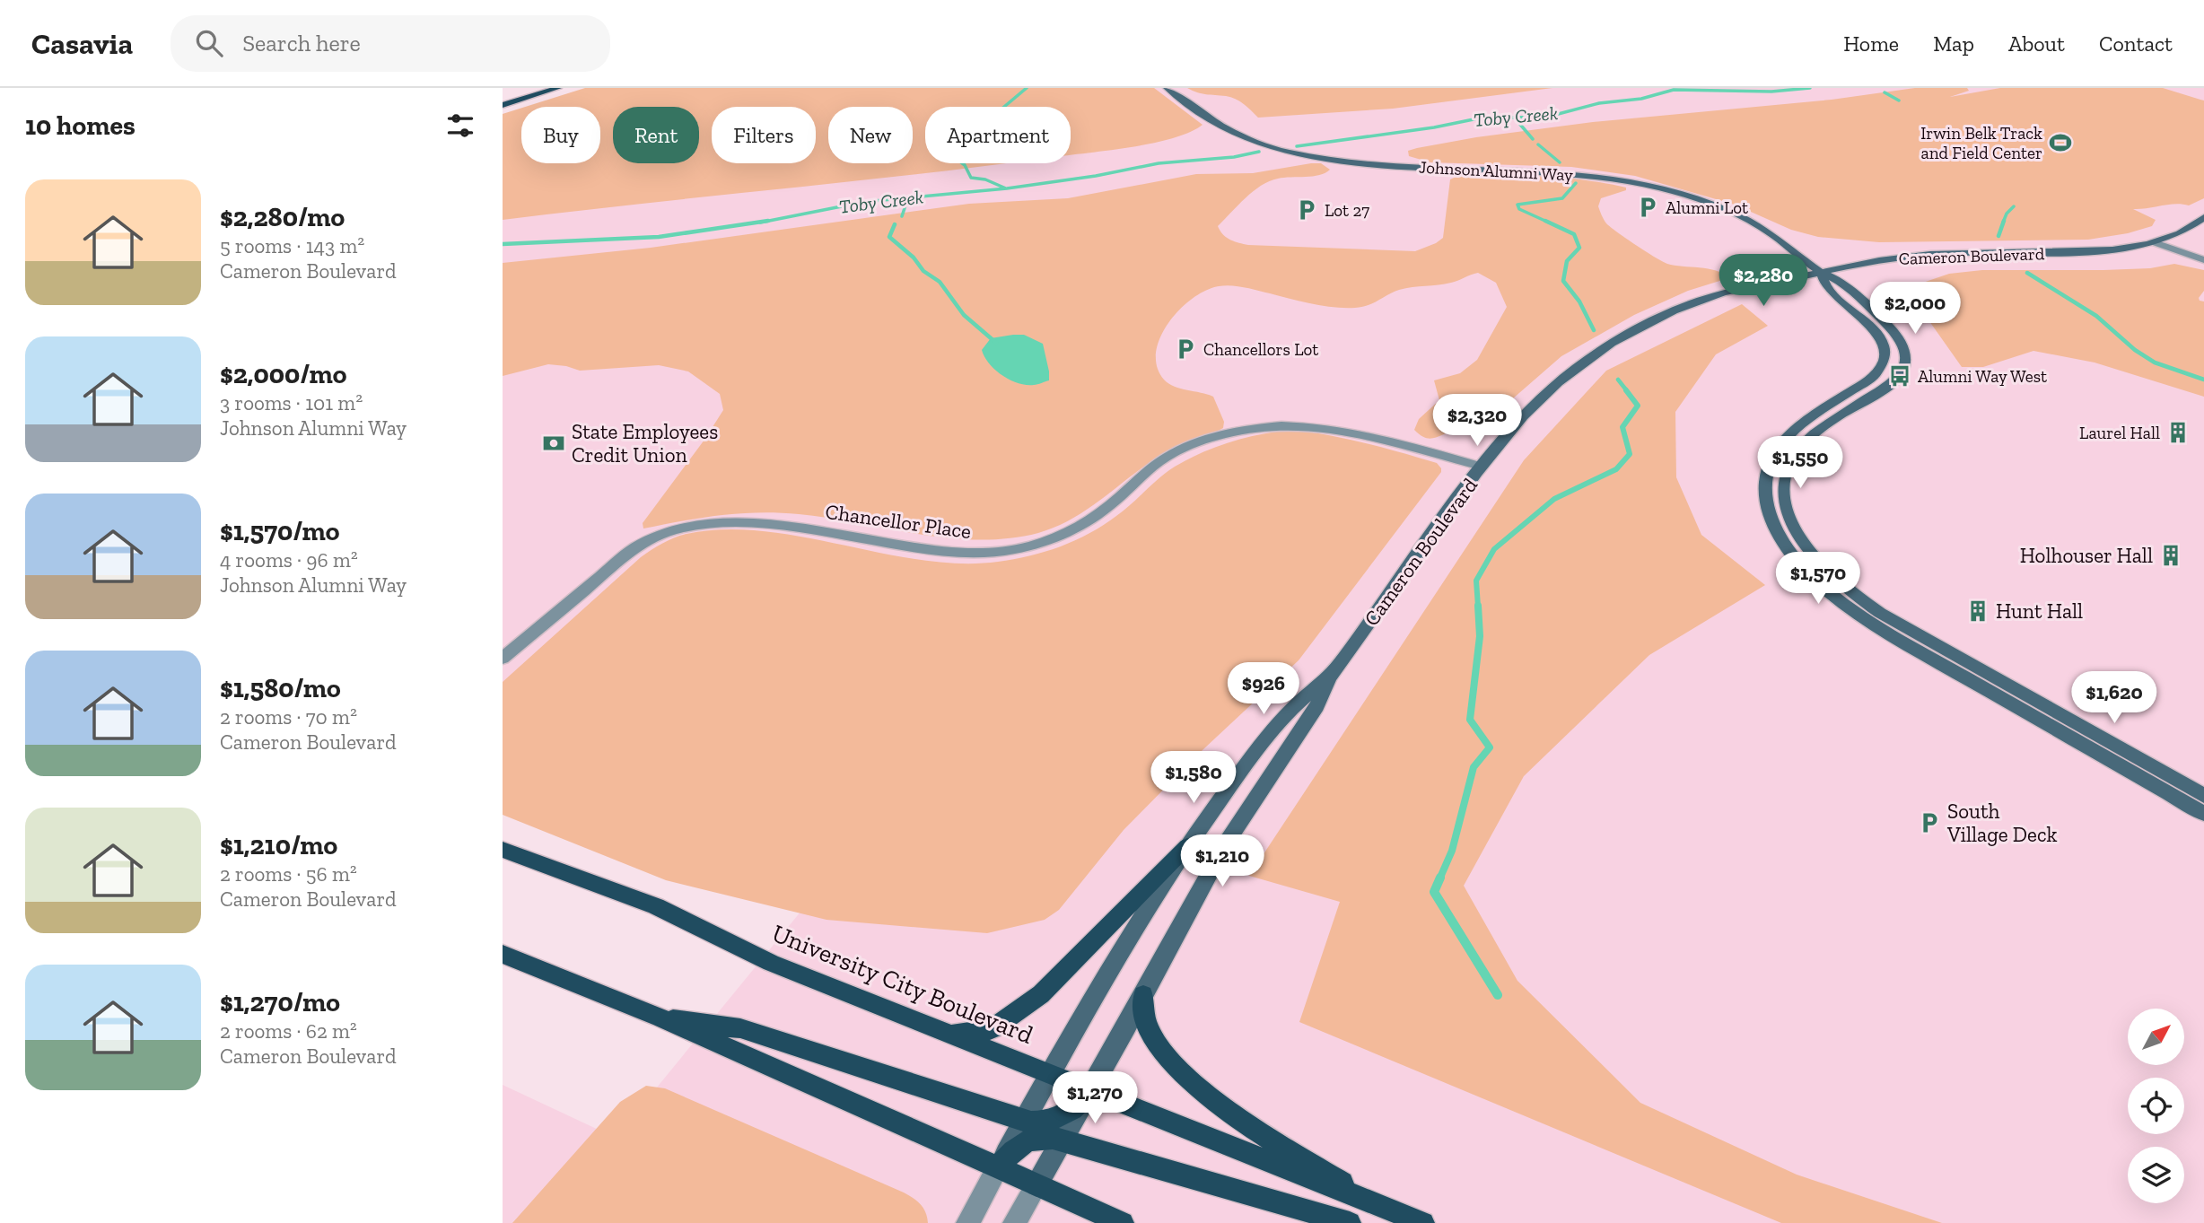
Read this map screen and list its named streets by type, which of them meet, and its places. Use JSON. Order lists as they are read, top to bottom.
{
  "streets": {
    "main road": ["University City Boulevard"],
    "street": ["Johnson Alumni Way", "Cameron Boulevard", "Chancellor Place"]
  },
  "crossings": [
    ["Johnson Alumni Way", "Cameron Boulevard"],
    ["Cameron Boulevard", "Chancellor Place"],
    ["Cameron Boulevard", "University City Boulevard"]
  ],
  "water": ["Toby Creek"],
  "places": {
    "sports": ["Irwin Belk Track and Field Center"],
    "parking": [
      "Alumni Lot",
      "Lot 27",
      "Chancellors Lot",
      "South Village Deck"
    ],
    "bus stop": ["Alumni Way West"],
    "building": ["Laurel Hall", "Holhouser Hall", "Hunt Hall"],
    "bank": ["State Employees Credit Union"]
  },
  "north": "top right",
  "page": {
    "header": "Casavia",
    "search": "Search here",
    "nav": [
      "Home",
      "Map",
      "About",
      "Contact"
    ],
    "heading": "10 homes",
    "chip": [
      "Buy",
      "Rent",
      "Filters",
      "New",
      "Apartment"
    ],
    "list": [
      {
        "name": "$2,280/mo",
        "note": "5 rooms · 143 m² · Cameron Boulevard"
      },
      {
        "name": "$2,000/mo",
        "note": "3 rooms · 101 m² · Johnson Alumni Way"
      },
      {
        "name": "$1,570/mo",
        "note": "4 rooms · 96 m² · Johnson Alumni Way"
      },
      {
        "name": "$1,580/mo",
        "note": "2 rooms · 70 m² · Cameron Boulevard"
      },
      {
        "name": "$1,210/mo",
        "note": "2 rooms · 56 m² · Cameron Boulevard"
      },
      {
        "name": "$1,270/mo",
        "note": "2 rooms · 62 m² · Cameron Boulevard"
      }
    ],
    "price": [
      "$2,280",
      "$2,000",
      "$2,320",
      "$1,550",
      "$1,570",
      "$926",
      "$1,620",
      "$1,580",
      "$1,210",
      "$1,270"
    ]
  }
}
